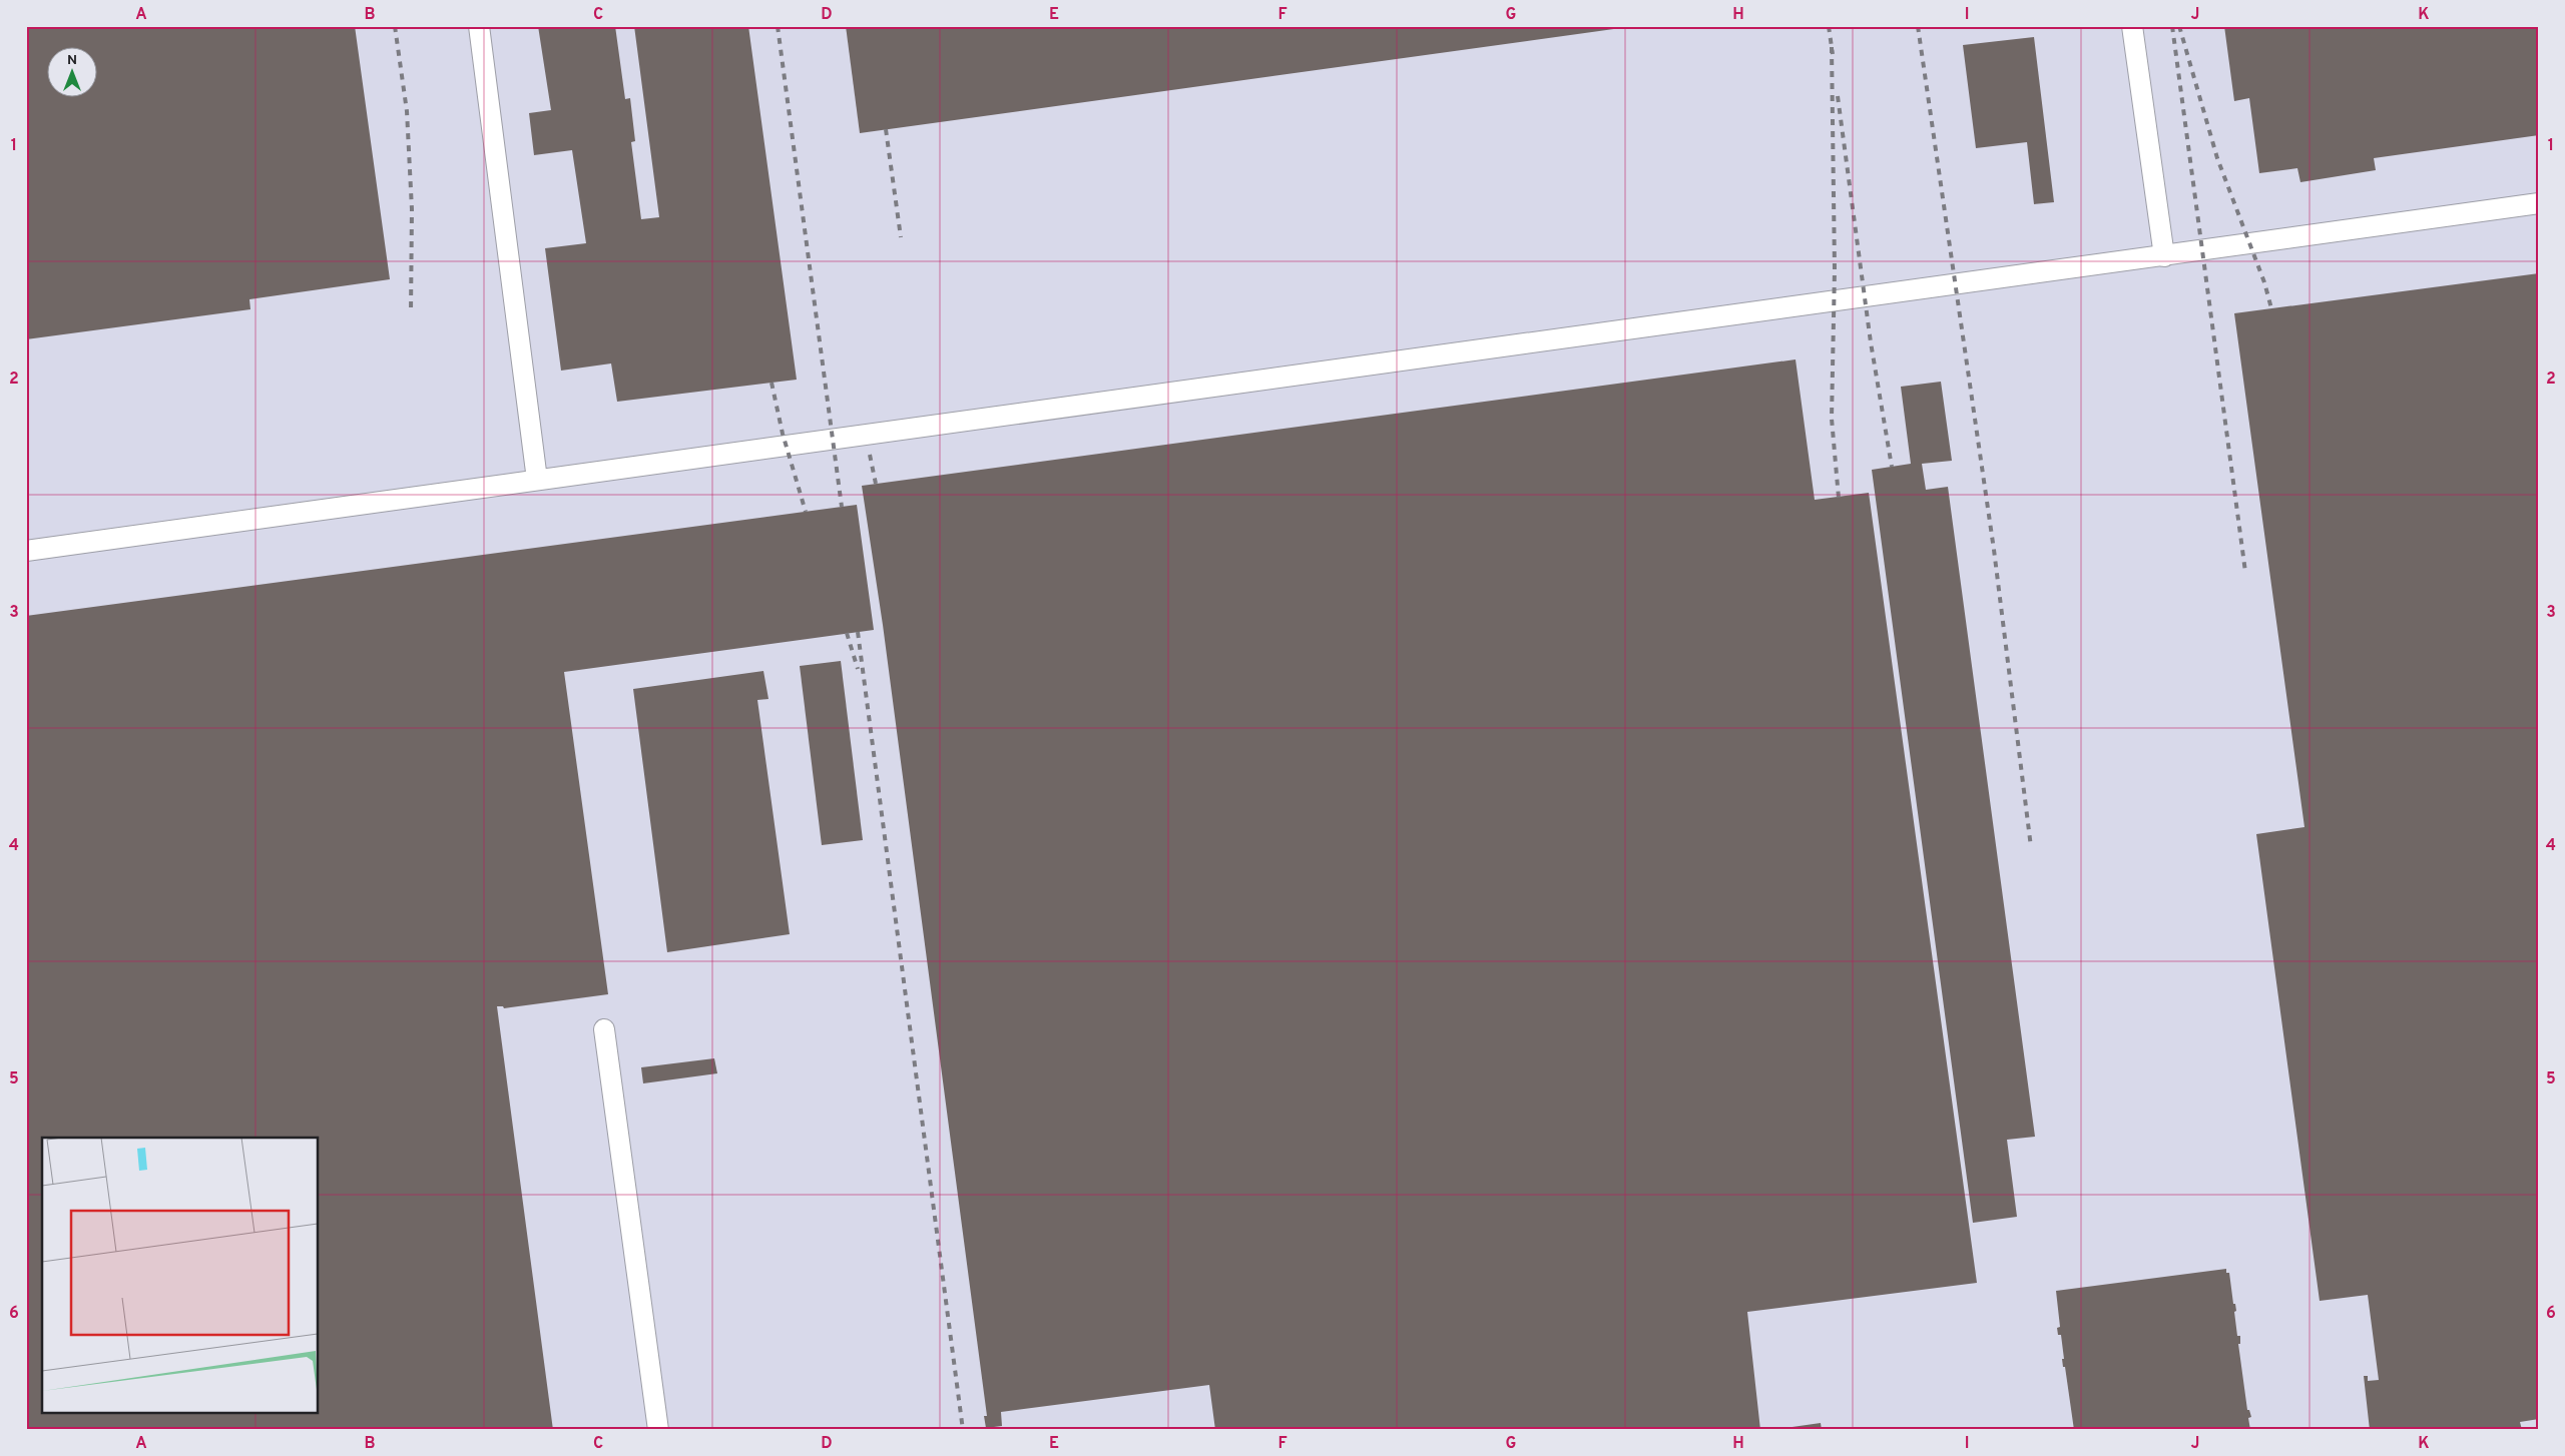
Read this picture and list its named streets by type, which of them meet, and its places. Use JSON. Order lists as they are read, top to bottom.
{
  "north": "top",
  "grid": {
    "columns": [
      "A",
      "B",
      "C",
      "D",
      "E",
      "F",
      "G",
      "H",
      "I",
      "J",
      "K"
    ],
    "rows": [
      "1",
      "2",
      "3",
      "4",
      "5",
      "6"
    ]
  }
}
